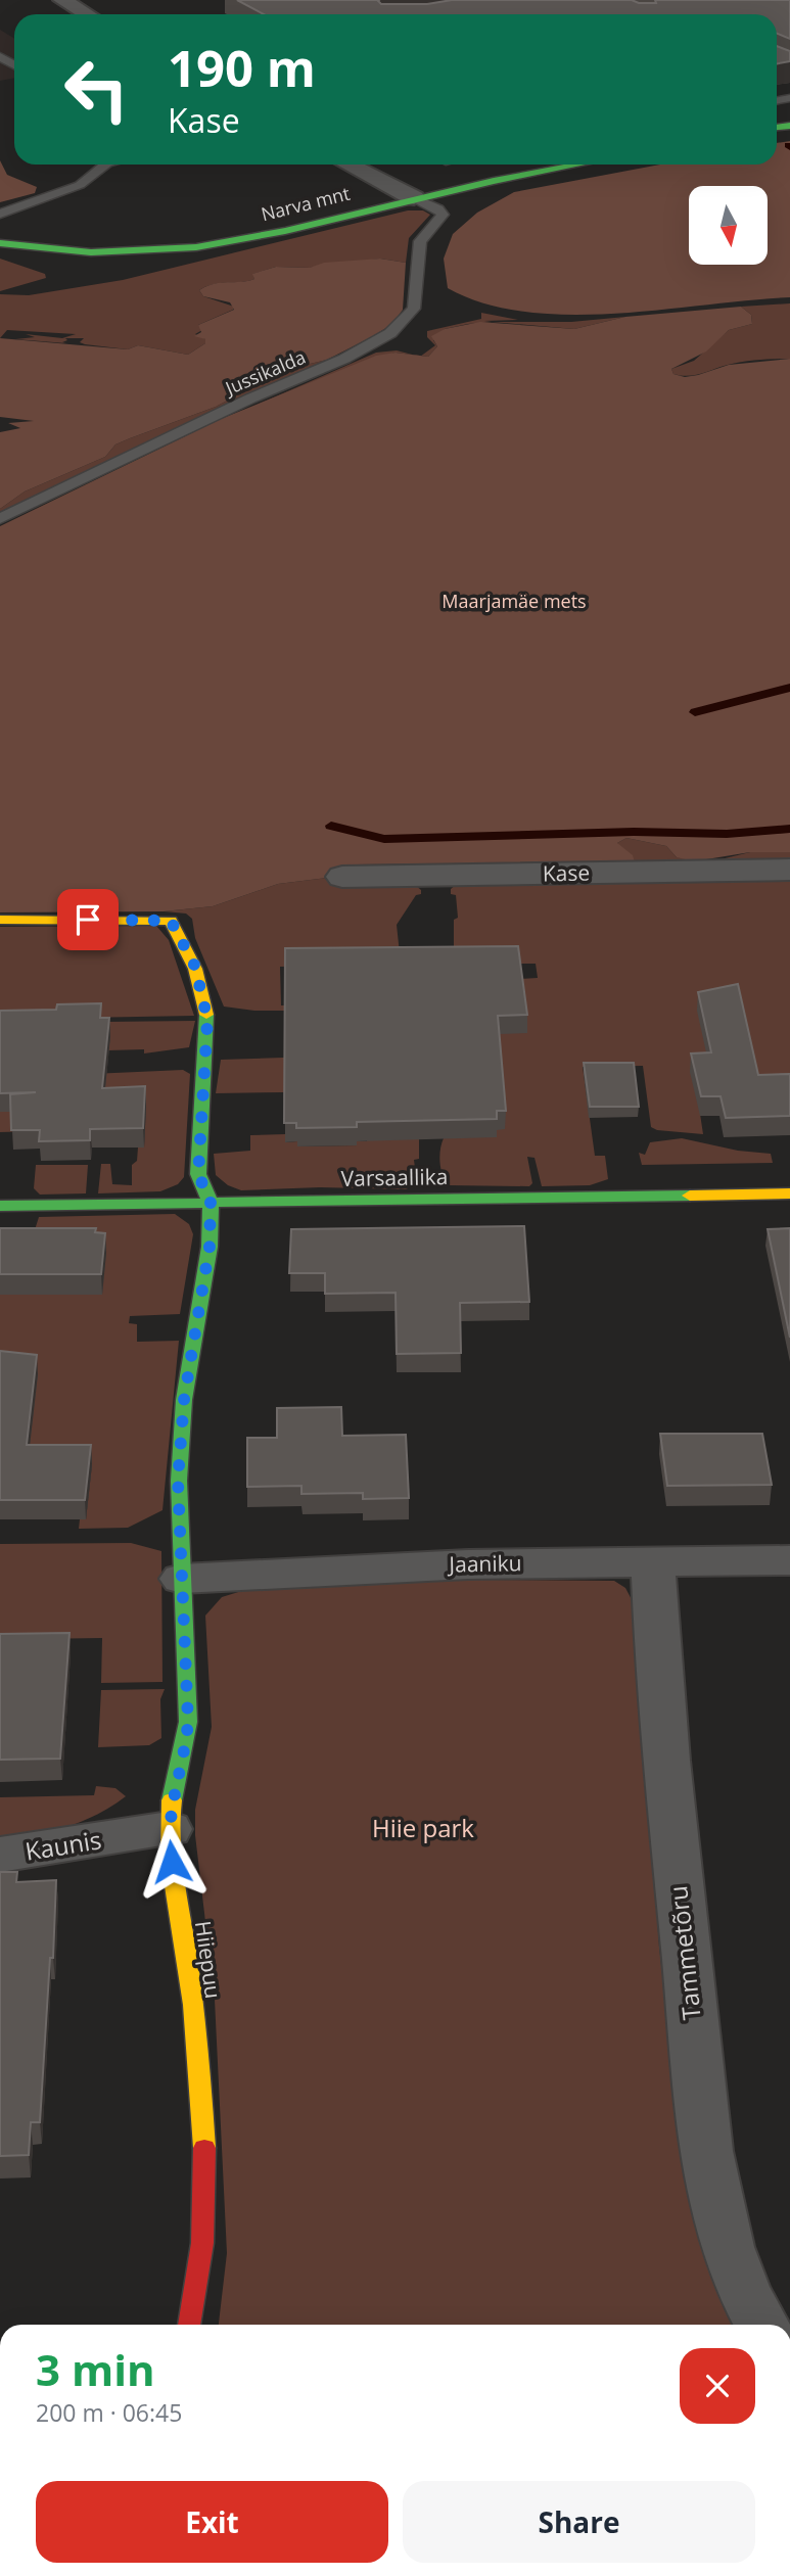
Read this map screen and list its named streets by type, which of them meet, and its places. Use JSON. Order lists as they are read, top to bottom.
{
  "streets": {
    "street": [
      "Narva mnt",
      "Kase",
      "Varsaallika",
      "Jaaniku",
      "Kaunis",
      "Tammetõru",
      "Hiiepuu"
    ],
    "lane": ["Jussikalda"]
  },
  "crossings": [
    ["Narva mnt", "Jussikalda"],
    ["Varsaallika", "Hiiepuu"],
    ["Jaaniku", "Tammetõru"],
    ["Jaaniku", "Hiiepuu"],
    ["Kaunis", "Hiiepuu"]
  ],
  "parks": ["Maarjamäe mets", "Hiie park"],
  "north": "bottom",
  "page": {
    "turn": ["190 m", "Kase"],
    "heading": ["3 min", "200 m · 06:45"],
    "buttons": ["Exit", "Share"]
  }
}
